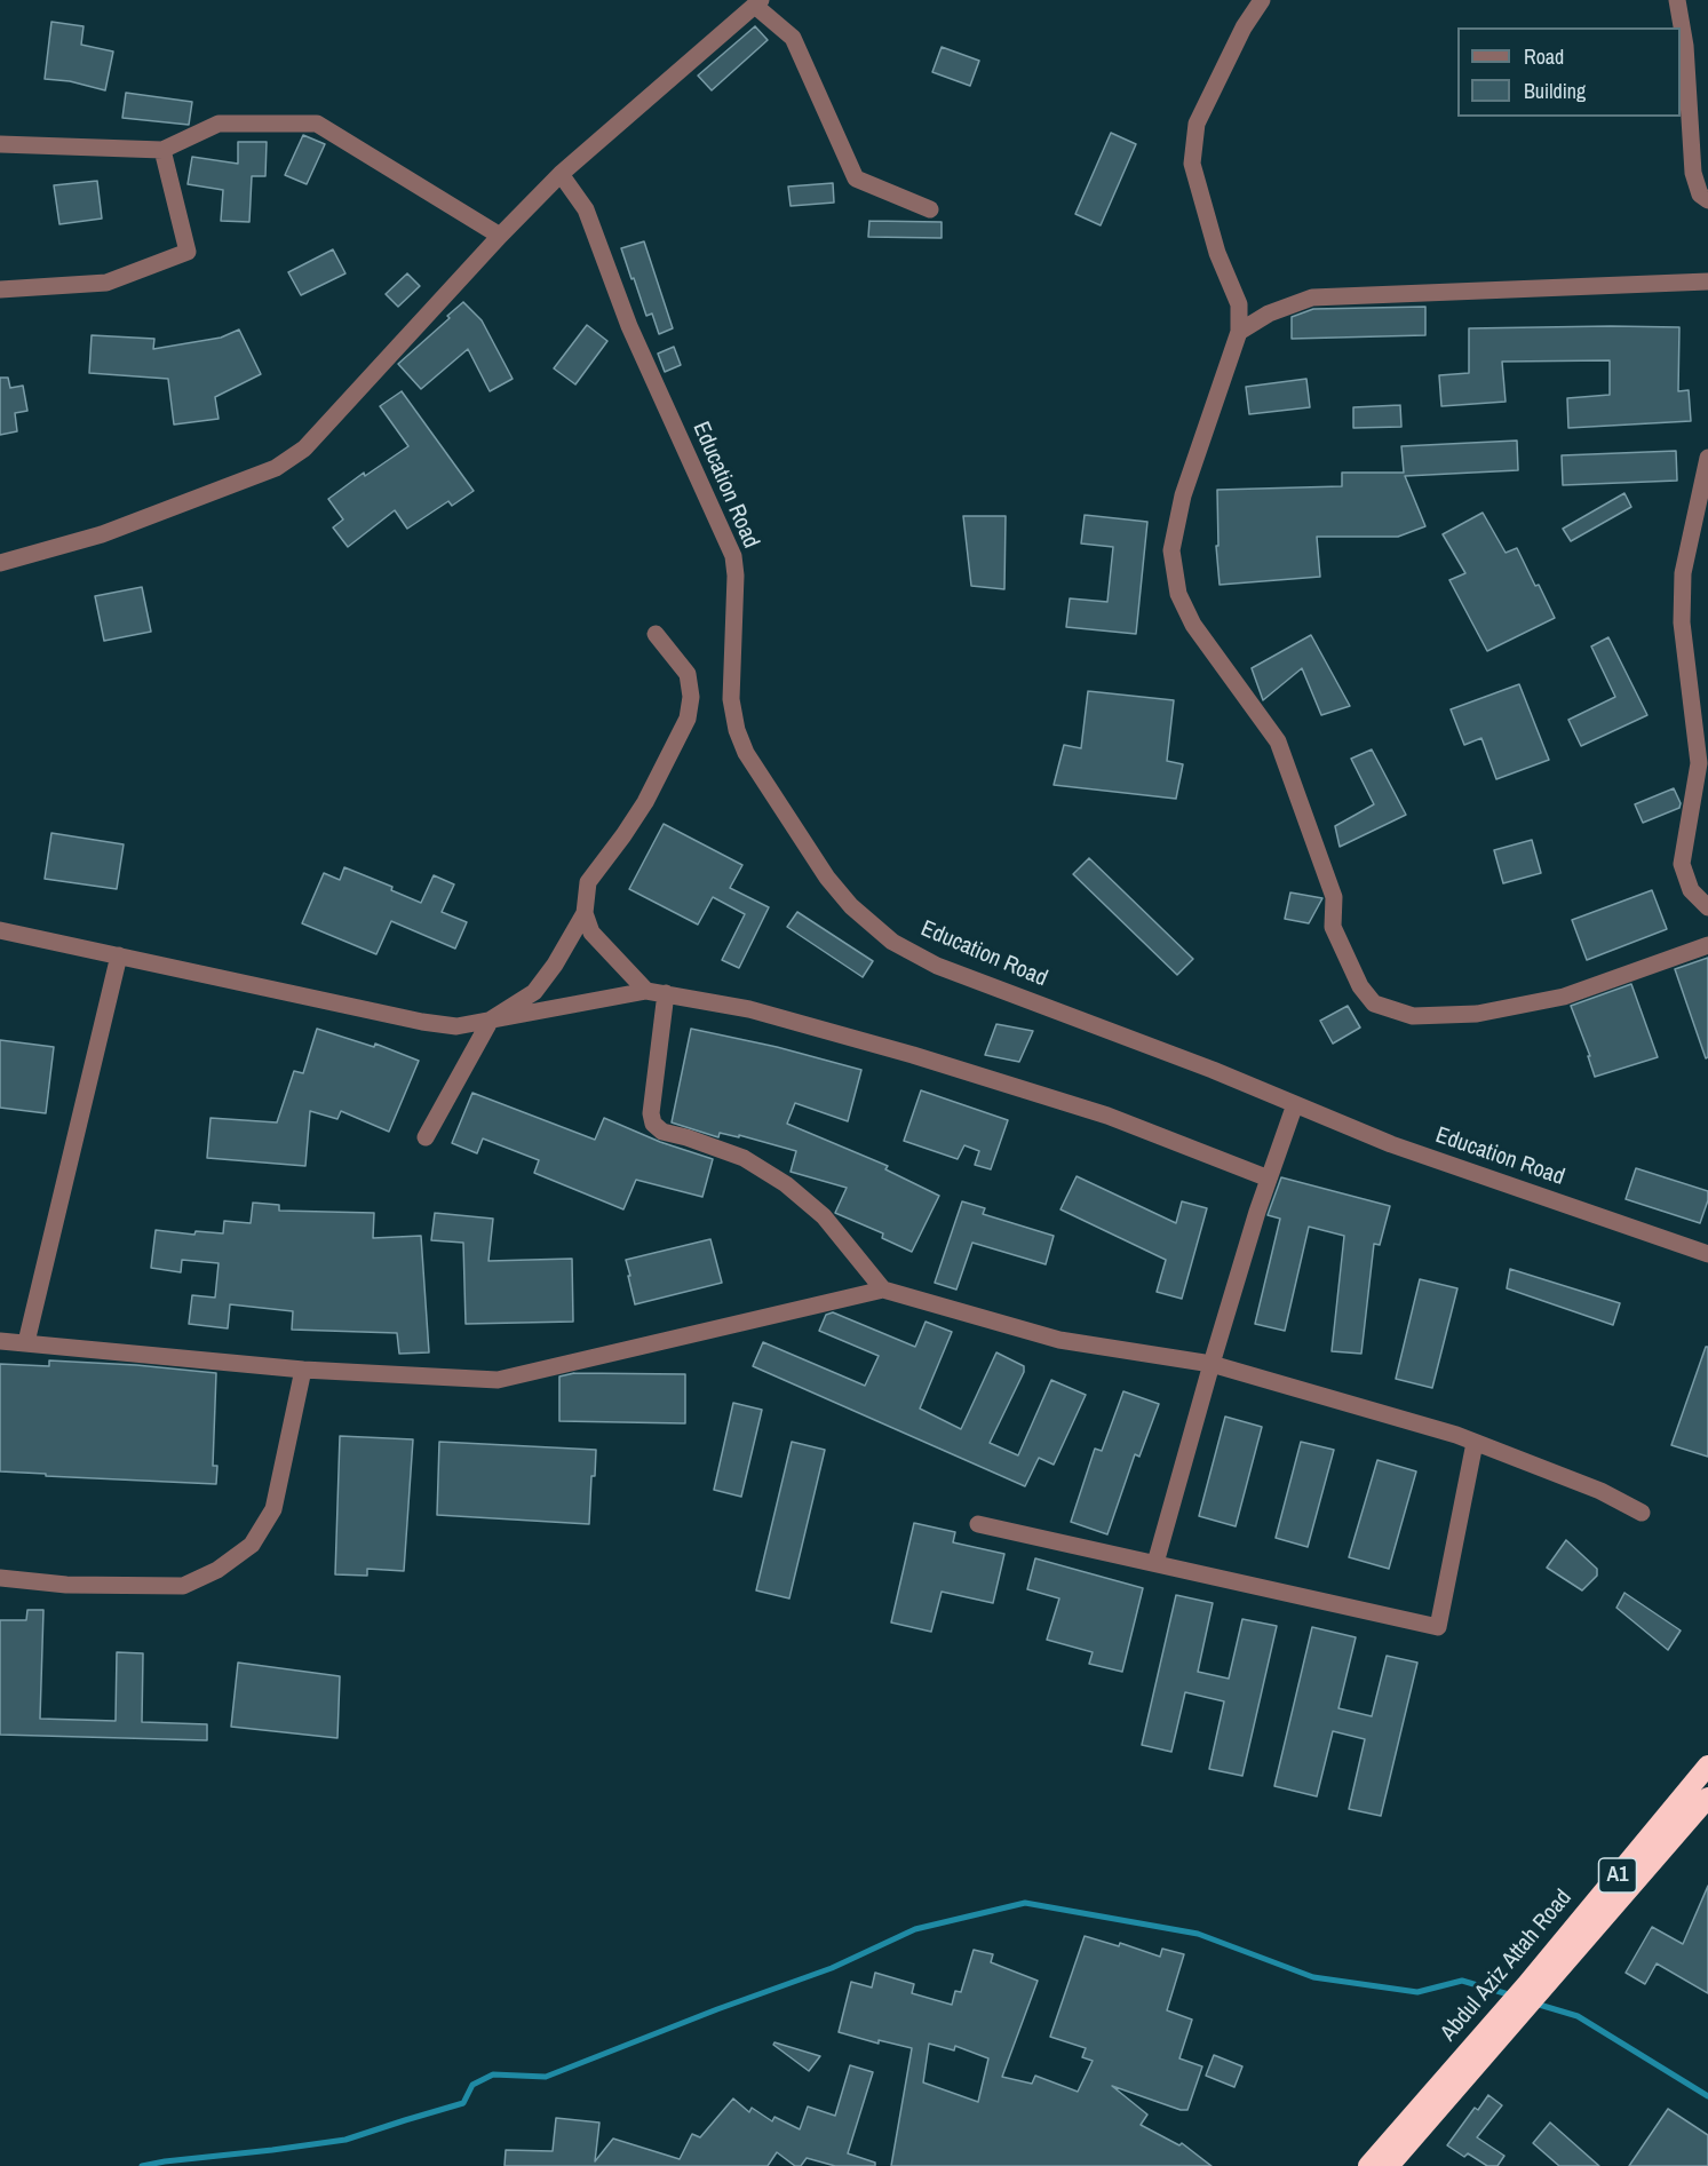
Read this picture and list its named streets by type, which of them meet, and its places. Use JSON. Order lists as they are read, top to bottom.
{
  "streets": {
    "highway": ["A1", "Abdul Aziz Attah Road"],
    "street": ["Education Road"]
  },
  "legend": ["Road", "Building"]
}
